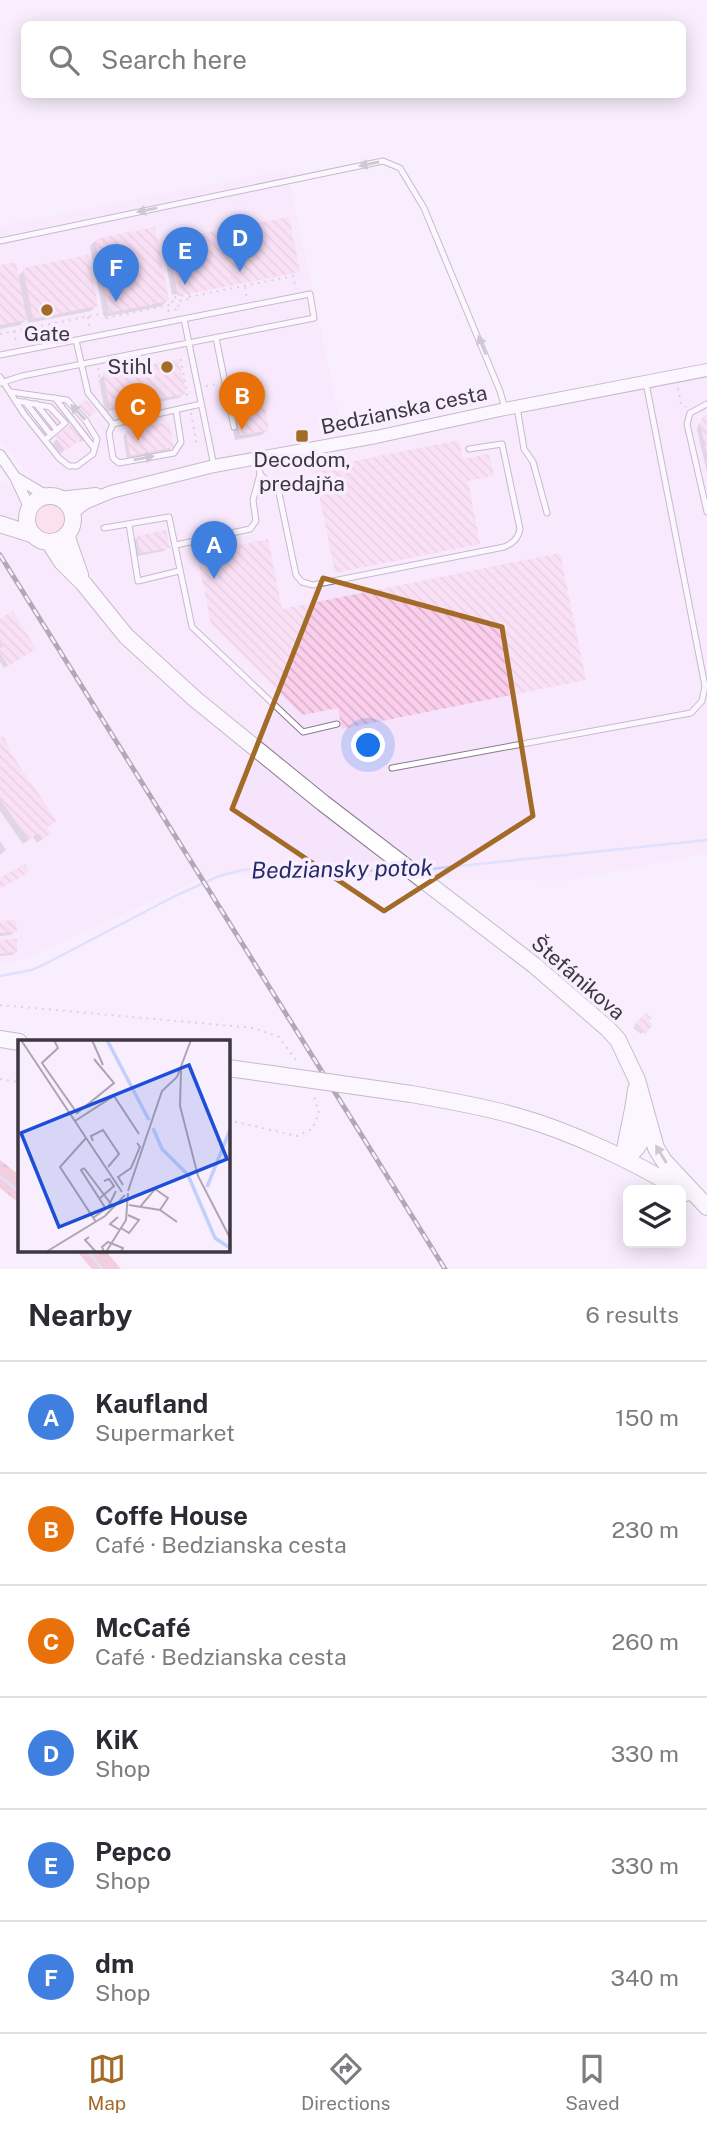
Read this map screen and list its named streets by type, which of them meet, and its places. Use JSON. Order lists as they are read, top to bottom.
{
  "streets": {
    "main road": ["Štefánikova"],
    "street": ["Bedzianska cesta"]
  },
  "water": ["Bedziansky potok"],
  "places": {
    "other": ["Gate", "Stihl"],
    "transit": ["Decodom, predajňa"]
  },
  "page": {
    "search": "Search here",
    "pins": [
      "D",
      "E",
      "F",
      "B",
      "C",
      "A"
    ],
    "heading": ["Nearby", "6 results"],
    "list": [
      {
        "mark": "A",
        "name": "Kaufland",
        "note": "Supermarket",
        "value": "150 m"
      },
      {
        "mark": "B",
        "name": "Coffe House",
        "note": "Café · Bedzianska cesta",
        "value": "230 m"
      },
      {
        "mark": "C",
        "name": "McCafé",
        "note": "Café · Bedzianska cesta",
        "value": "260 m"
      },
      {
        "mark": "D",
        "name": "KiK",
        "note": "Shop",
        "value": "330 m"
      },
      {
        "mark": "E",
        "name": "Pepco",
        "note": "Shop",
        "value": "330 m"
      },
      {
        "mark": "F",
        "name": "dm",
        "note": "Shop",
        "value": "340 m"
      }
    ],
    "nav": ["Map", "Directions", "Saved"]
  }
}
